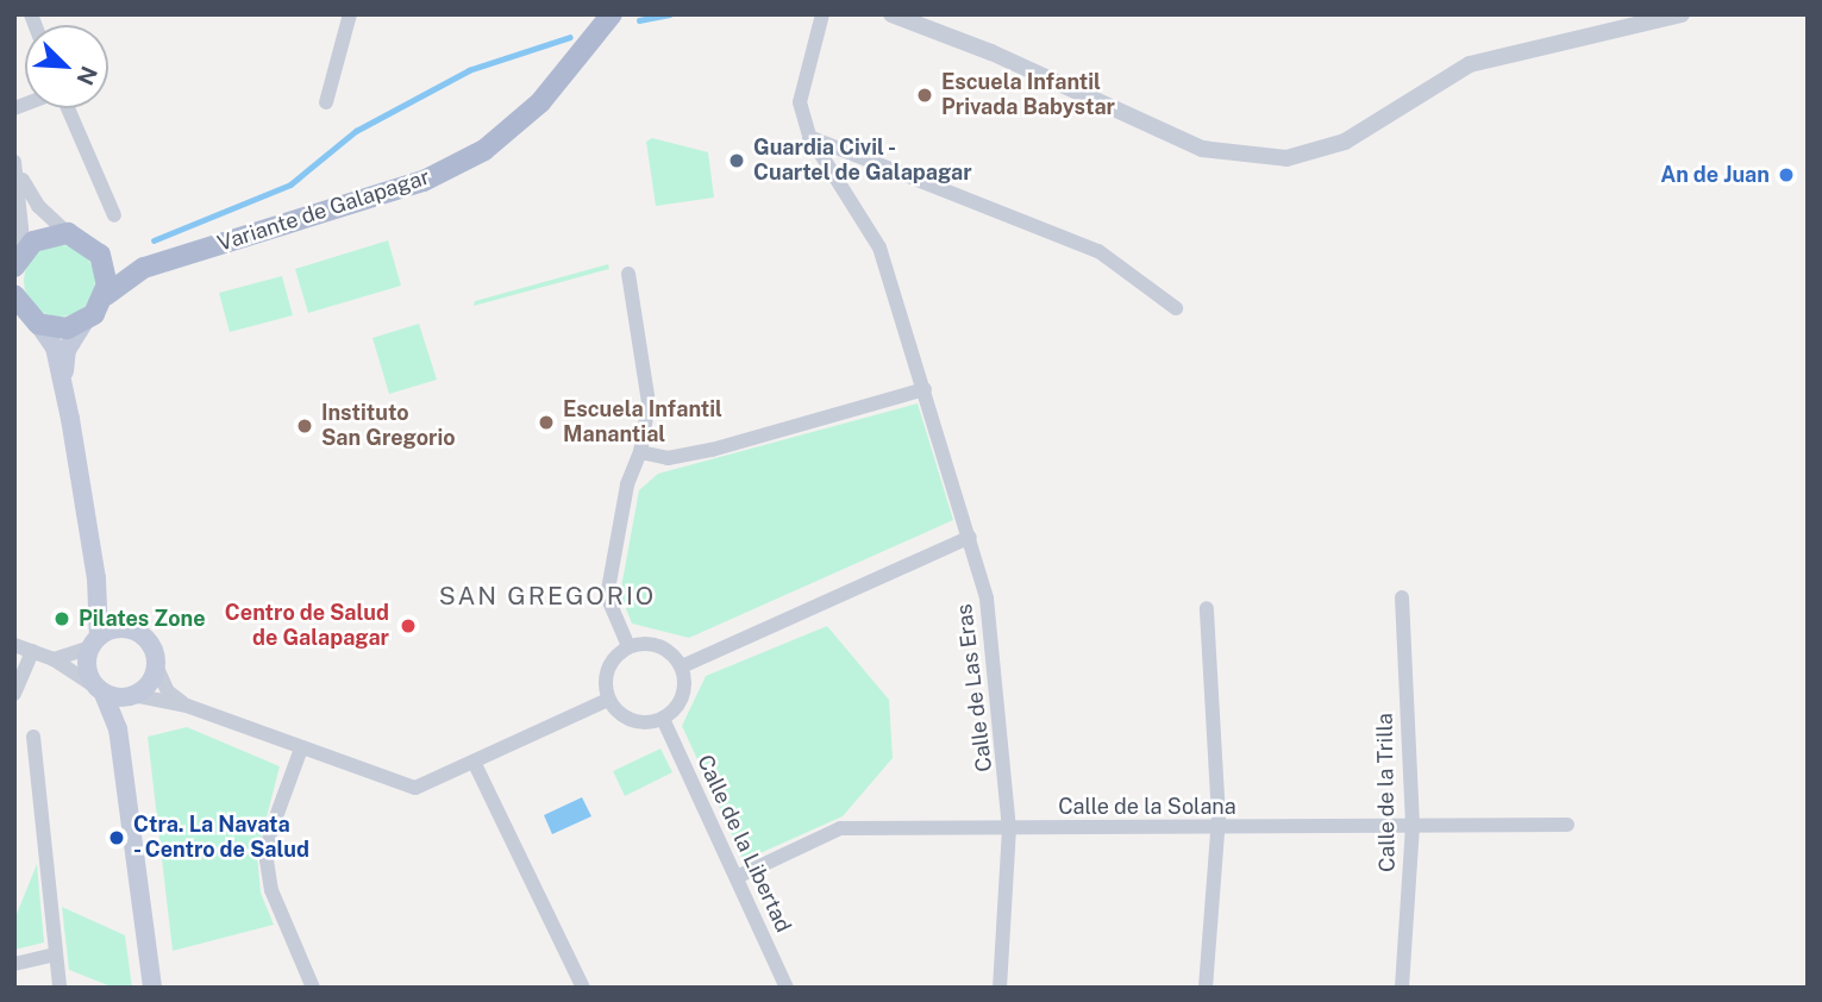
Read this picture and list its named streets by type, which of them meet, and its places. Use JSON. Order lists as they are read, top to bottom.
{
  "streets": {
    "main road": ["Variante de Galapagar"],
    "street": [
      "Calle de Las Eras",
      "Calle de la Trilla",
      "Calle de la Solana",
      "Calle de la Libertad"
    ]
  },
  "crossings": [
    ["Calle de Las Eras", "Calle de la Solana"],
    ["Calle de la Trilla", "Calle de la Solana"],
    ["Calle de la Solana", "Calle de la Libertad"]
  ],
  "districts": ["SAN GREGORIO"],
  "places": [
    "Escuela Infantil Privada Babystar",
    "Guardia Civil - Cuartel de Galapagar",
    "An de Juan",
    "Escuela Infantil Manantial",
    "Instituto San Gregorio",
    "Pilates Zone",
    "Centro de Salud de Galapagar",
    "Ctra. La Navata - Centro de Salud"
  ],
  "north": "bottom right"
}
